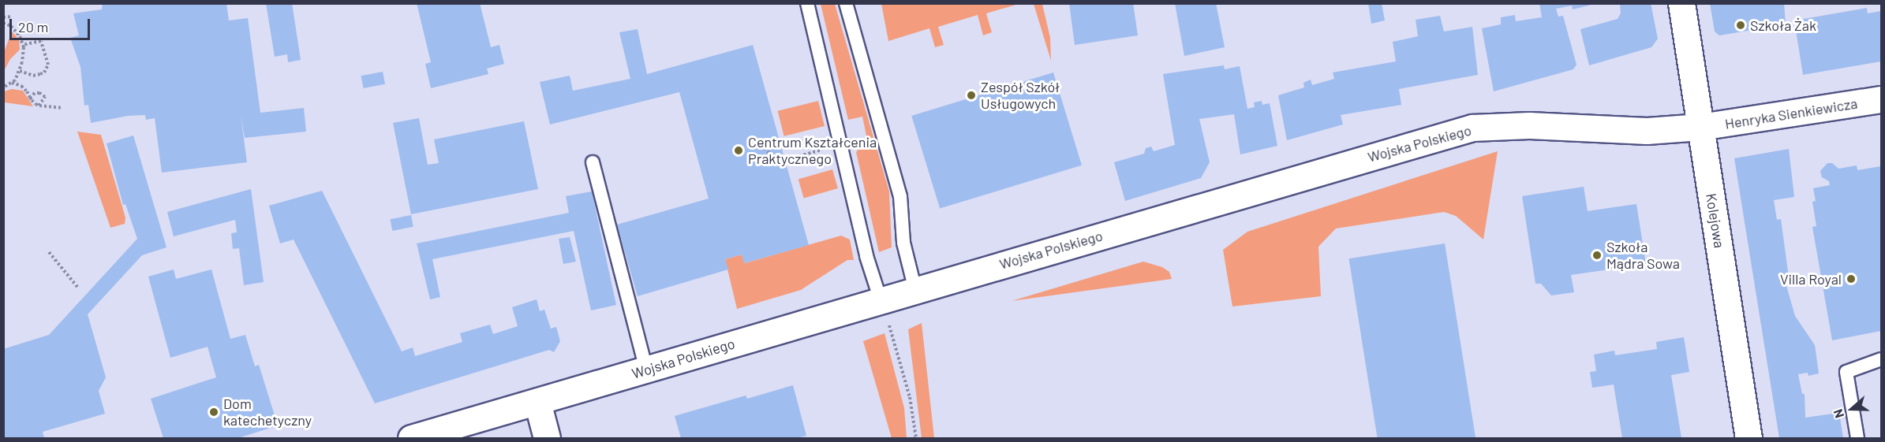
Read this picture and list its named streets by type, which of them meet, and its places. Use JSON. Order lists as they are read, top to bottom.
{
  "streets": {
    "main road": ["Henryka Sienkiewicza", "Wojska Polskiego", "Kolejowa"]
  },
  "crossings": [
    ["Henryka Sienkiewicza", "Wojska Polskiego"],
    ["Henryka Sienkiewicza", "Kolejowa"],
    ["Wojska Polskiego", "Kolejowa"]
  ],
  "places": [
    "Szkoła Żak",
    "Zespół Szkół Usługowych",
    "Centrum Kształcenia Praktycznego",
    "Szkoła Mądra Sowa",
    "Villa Royal",
    "Dom katechetyczny"
  ],
  "scale_bar": "20 m",
  "north": "left"
}
